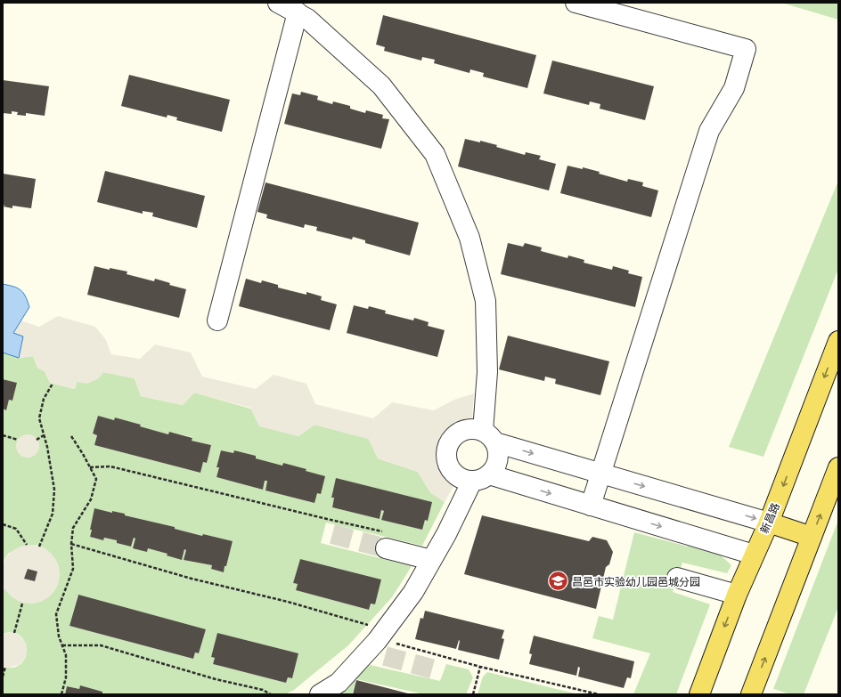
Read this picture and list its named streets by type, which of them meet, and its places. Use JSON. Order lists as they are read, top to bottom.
{
  "streets": {
    "main road": ["新昌路"]
  },
  "places": {
    "school or university": ["昌邑市实验幼儿园邑城分园"]
  }
}
